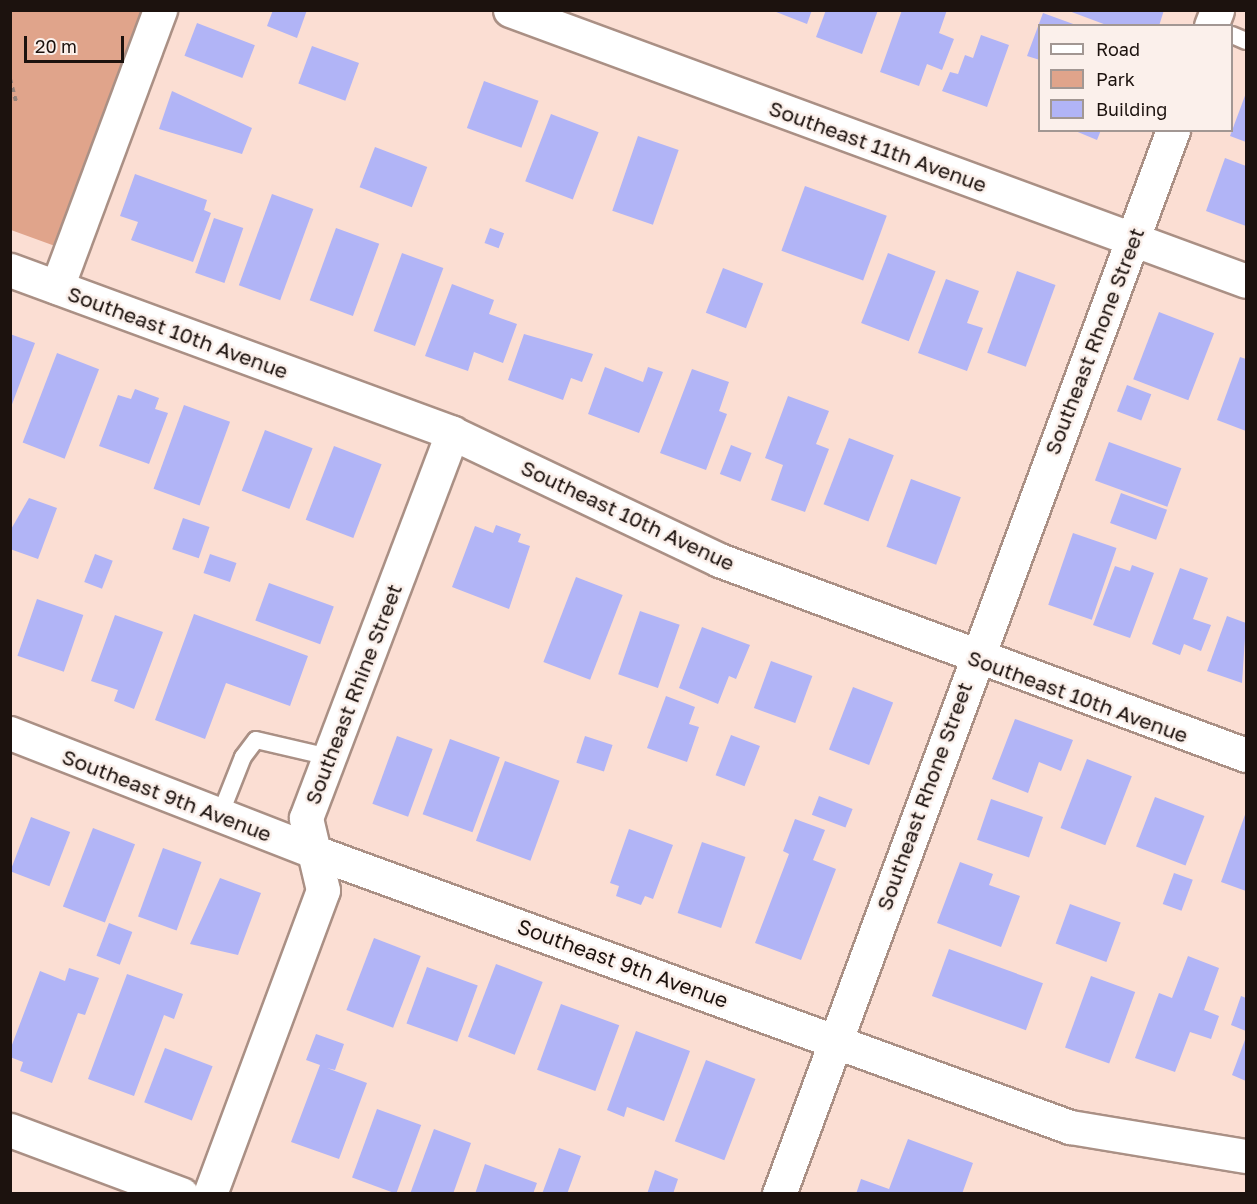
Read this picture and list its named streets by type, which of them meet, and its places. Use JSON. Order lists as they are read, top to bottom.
{
  "streets": {
    "street": [
      "Southeast 11th Avenue",
      "Southeast 10th Avenue",
      "Southeast Rhone Street",
      "Southeast Rhine Street",
      "Southeast 9th Avenue"
    ]
  },
  "crossings": [
    ["Southeast 11th Avenue", "Southeast Rhone Street"],
    ["Southeast 10th Avenue", "Southeast Rhone Street"],
    ["Southeast 10th Avenue", "Southeast Rhine Street"],
    ["Southeast Rhone Street", "Southeast 9th Avenue"],
    ["Southeast Rhine Street", "Southeast 9th Avenue"]
  ],
  "legend": ["Road", "Park", "Building"],
  "scale_bar": "20 m"
}
